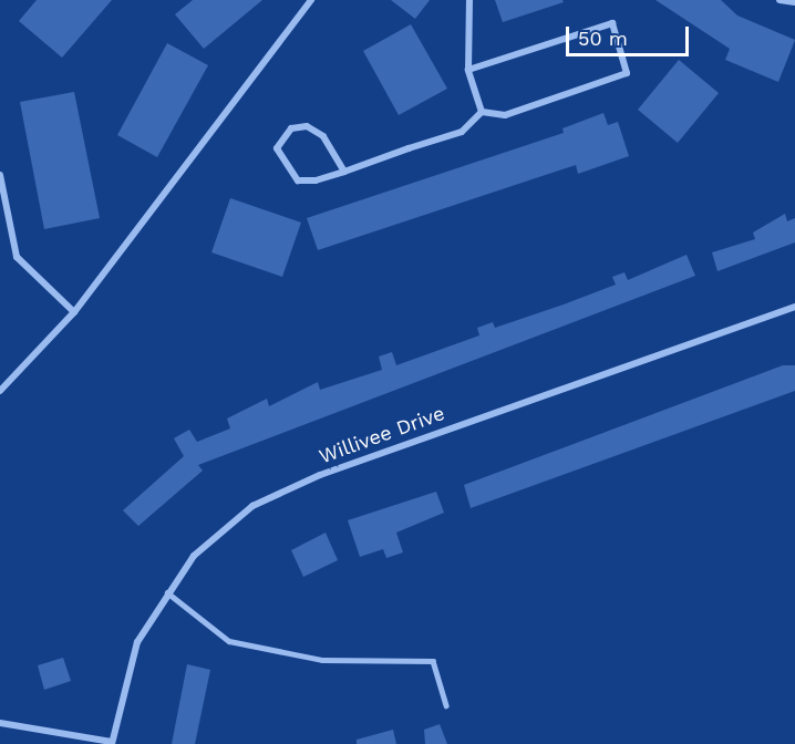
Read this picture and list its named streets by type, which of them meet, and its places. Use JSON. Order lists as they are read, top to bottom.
{
  "streets": {
    "street": ["Willivee Drive"]
  },
  "scale_bar": "50 m"
}
